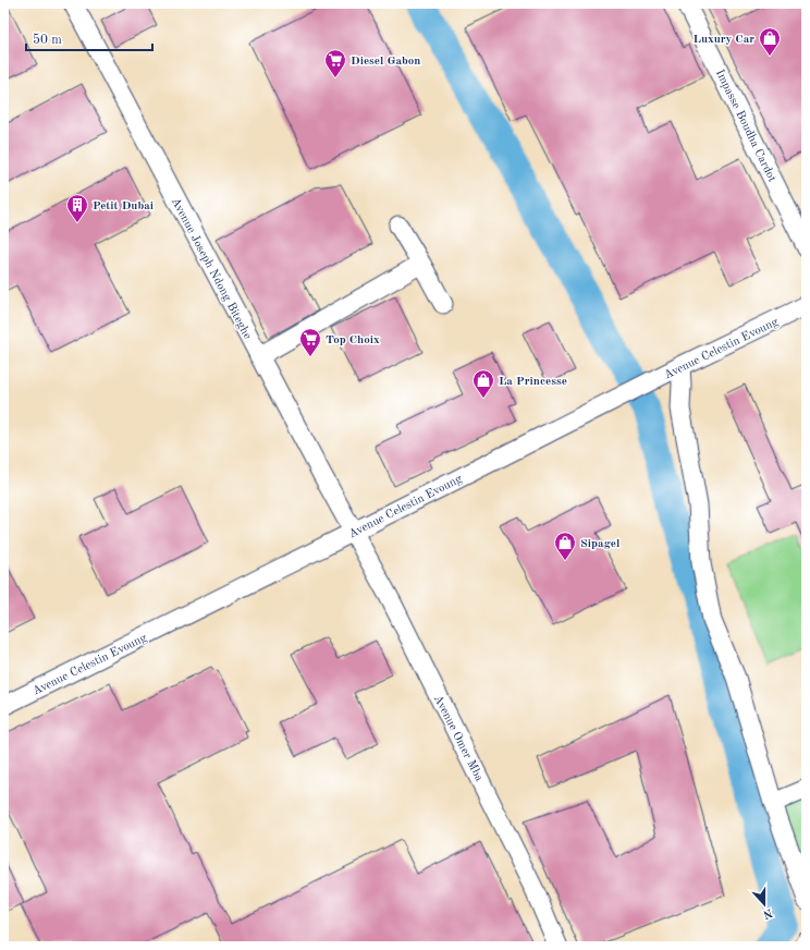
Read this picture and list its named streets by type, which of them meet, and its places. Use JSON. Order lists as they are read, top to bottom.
{
  "streets": {
    "street": [
      "Impasse Boudha Cardot",
      "Avenue Joseph Ndong Biteghe",
      "Avenue Celestin Evoung",
      "Avenue Omer Mba"
    ]
  },
  "crossings": [
    ["Avenue Joseph Ndong Biteghe", "Avenue Celestin Evoung"],
    ["Avenue Joseph Ndong Biteghe", "Avenue Omer Mba"],
    ["Avenue Celestin Evoung", "Avenue Omer Mba"]
  ],
  "places": {
    "shop": ["Luxury Car", "La Princesse", "Sipagel"],
    "supermarket": ["Diesel Gabon", "Top Choix"],
    "building": ["Petit Dubai"]
  },
  "scale_bar": "50 m",
  "north": "bottom"
}
